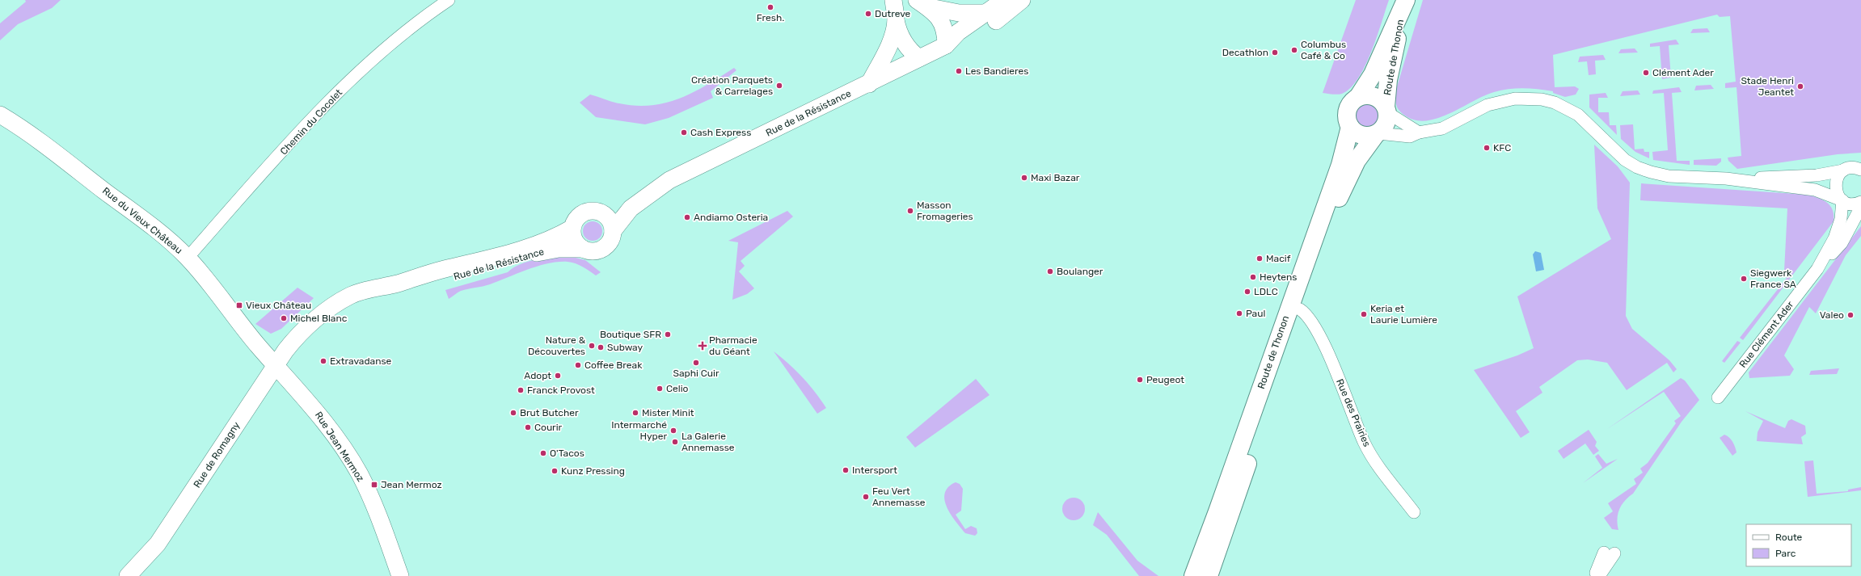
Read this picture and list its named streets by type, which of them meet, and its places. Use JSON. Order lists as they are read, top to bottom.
{
  "streets": {
    "main road": ["Route de Thonon"],
    "street": [
      "Rue de la Résistance",
      "Chemin du Cocolet",
      "Rue du Vieux Château",
      "Rue Clément Ader",
      "Rue des Prairies",
      "Rue Jean Mermoz",
      "Rue de Romagny"
    ]
  },
  "crossings": [
    ["Route de Thonon", "Rue des Prairies"],
    ["Rue de la Résistance", "Rue du Vieux Château"],
    ["Rue de la Résistance", "Rue Jean Mermoz"],
    ["Rue de la Résistance", "Rue de Romagny"],
    ["Chemin du Cocolet", "Rue du Vieux Château"],
    ["Rue du Vieux Château", "Rue Jean Mermoz"],
    ["Rue du Vieux Château", "Rue de Romagny"],
    ["Rue Jean Mermoz", "Rue de Romagny"]
  ],
  "places": {
    "other": [
      "Fresh.",
      "Dutreve",
      "Columbus Café & Co",
      "Decathlon",
      "Les Bandieres",
      "Clément Ader",
      "Création Parquets & Carrelages",
      "Stade Henri Jeantet",
      "Cash Express",
      "KFC",
      "Maxi Bazar",
      "Masson Fromageries",
      "Andiamo Osteria",
      "Macif",
      "Boulanger",
      "Heytens",
      "Siegwerk France SA",
      "LDLC",
      "Paul",
      "Keria et Laurie Lumière",
      "Valeo",
      "Michel Blanc",
      "Boutique SFR",
      "Nature & Découvertes",
      "Subway",
      "Extravadanse",
      "Saphi Cuir",
      "Coffee Break",
      "Adopt",
      "Peugeot",
      "Celio",
      "Franck Provost",
      "Brut Butcher",
      "Mister Minit",
      "Courir",
      "Intermarché Hyper",
      "La Galerie Annemasse",
      "O'Tacos",
      "Intersport",
      "Kunz Pressing",
      "Feu Vert Annemasse"
    ],
    "transit": ["Vieux Château", "Jean Mermoz"],
    "health": ["Pharmacie du Géant"]
  },
  "legend": ["Route", "Parc"]
}
